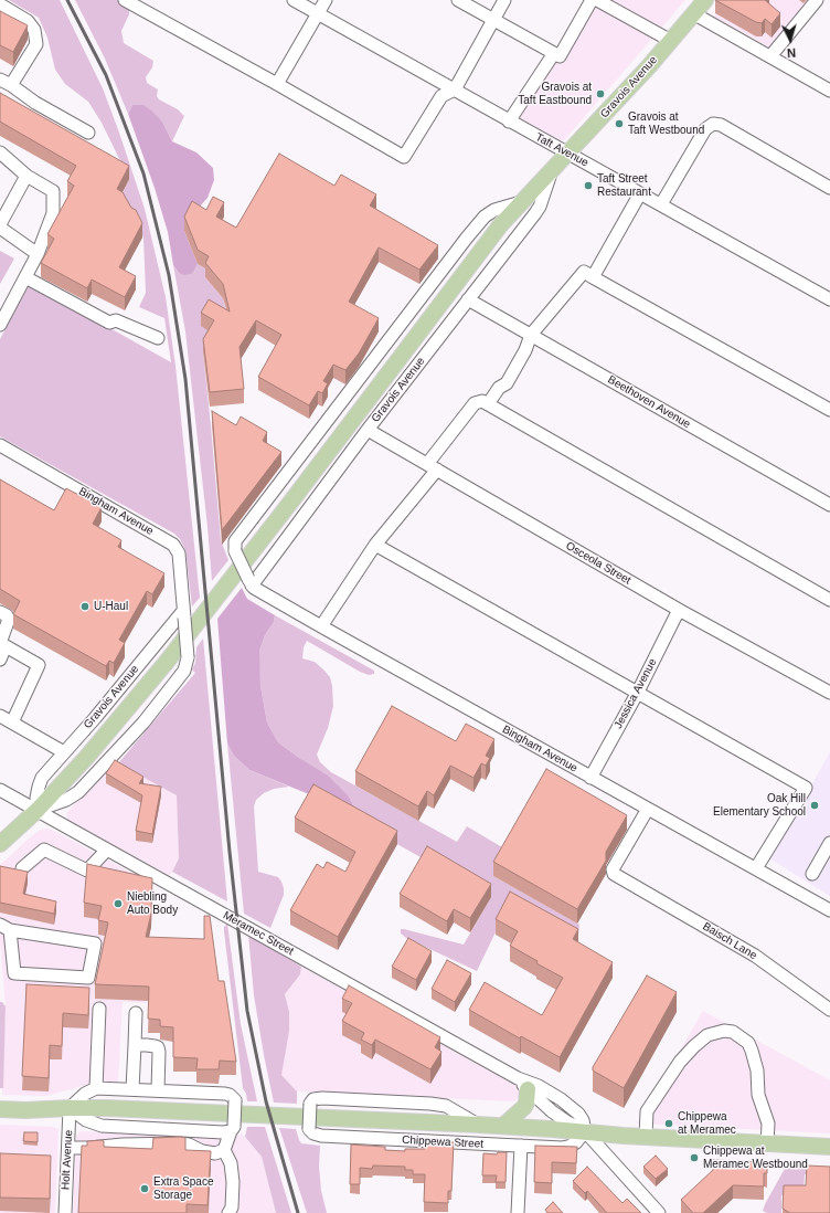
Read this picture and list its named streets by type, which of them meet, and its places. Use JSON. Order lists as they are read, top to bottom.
{
  "streets": {
    "main road": ["Gravois Avenue", "Chippewa Street"],
    "street": [
      "Taft Avenue",
      "Beethoven Avenue",
      "Bingham Avenue",
      "Osceola Street",
      "Jessica Avenue",
      "Meramec Street",
      "Baisch Lane",
      "Holt Avenue"
    ]
  },
  "crossings": [
    ["Gravois Avenue", "Taft Avenue"],
    ["Gravois Avenue", "Beethoven Avenue"],
    ["Gravois Avenue", "Bingham Avenue"],
    ["Gravois Avenue", "Osceola Street"],
    ["Gravois Avenue", "Meramec Street"],
    ["Bingham Avenue", "Jessica Avenue"],
    ["Bingham Avenue", "Baisch Lane"],
    ["Osceola Street", "Jessica Avenue"],
    ["Meramec Street", "Chippewa Street"],
    ["Chippewa Street", "Holt Avenue"]
  ],
  "places": [
    "Gravois at Taft Eastbound",
    "Gravois at Taft Westbound",
    "Taft Street Restaurant",
    "U-Haul",
    "Oak Hill Elementary School",
    "Niebling Auto Body",
    "Chippewa at Meramec",
    "Chippewa at Meramec Westbound",
    "Extra Space Storage"
  ],
  "north": "bottom"
}
